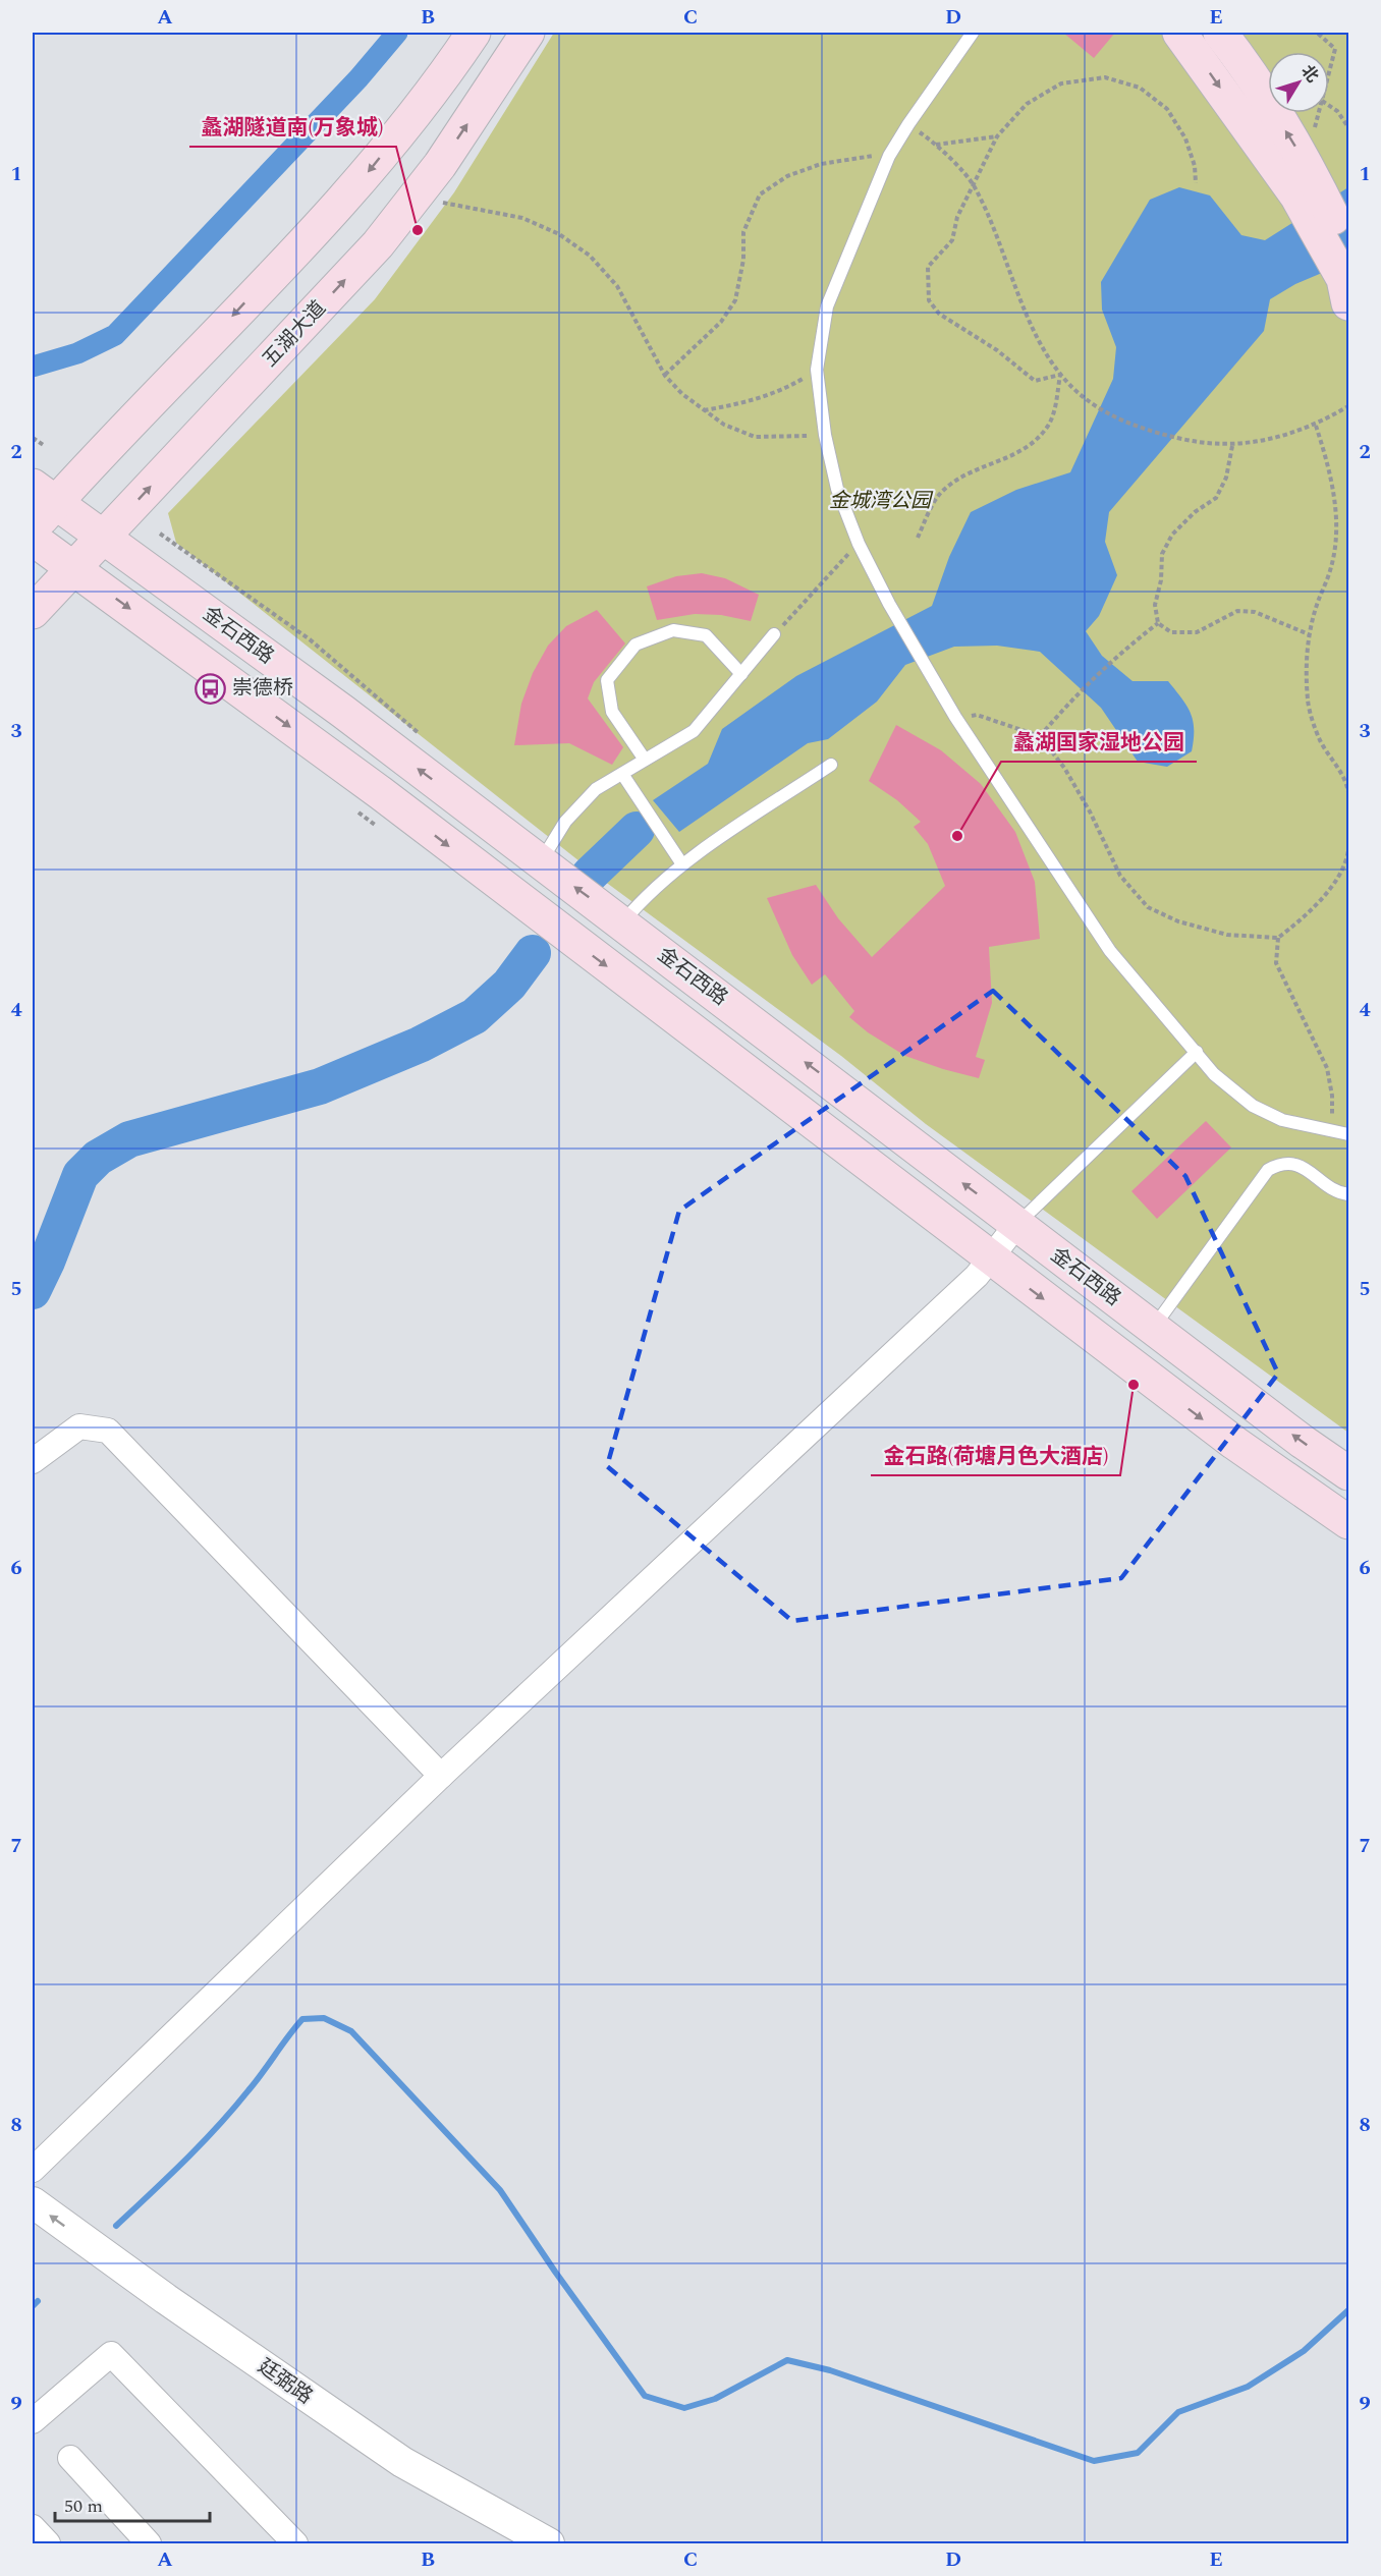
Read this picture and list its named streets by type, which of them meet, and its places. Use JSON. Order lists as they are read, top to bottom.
{
  "streets": {
    "main road": ["五湖大道", "金石西路"],
    "street": ["廷弼路"]
  },
  "crossings": [
    ["五湖大道", "金石西路"]
  ],
  "parks": ["金城湾公园"],
  "places": {
    "other": ["蠡湖隧道南(万象城)", "蠡湖国家湿地公园", "金石路(荷塘月色大酒店)"],
    "bus stop": ["崇德桥"]
  },
  "scale_bar": "50 m",
  "north": "top right",
  "grid": {
    "columns": [
      "A",
      "B",
      "C",
      "D",
      "E"
    ],
    "rows": [
      "1",
      "2",
      "3",
      "4",
      "5",
      "6",
      "7",
      "8",
      "9"
    ]
  }
}
